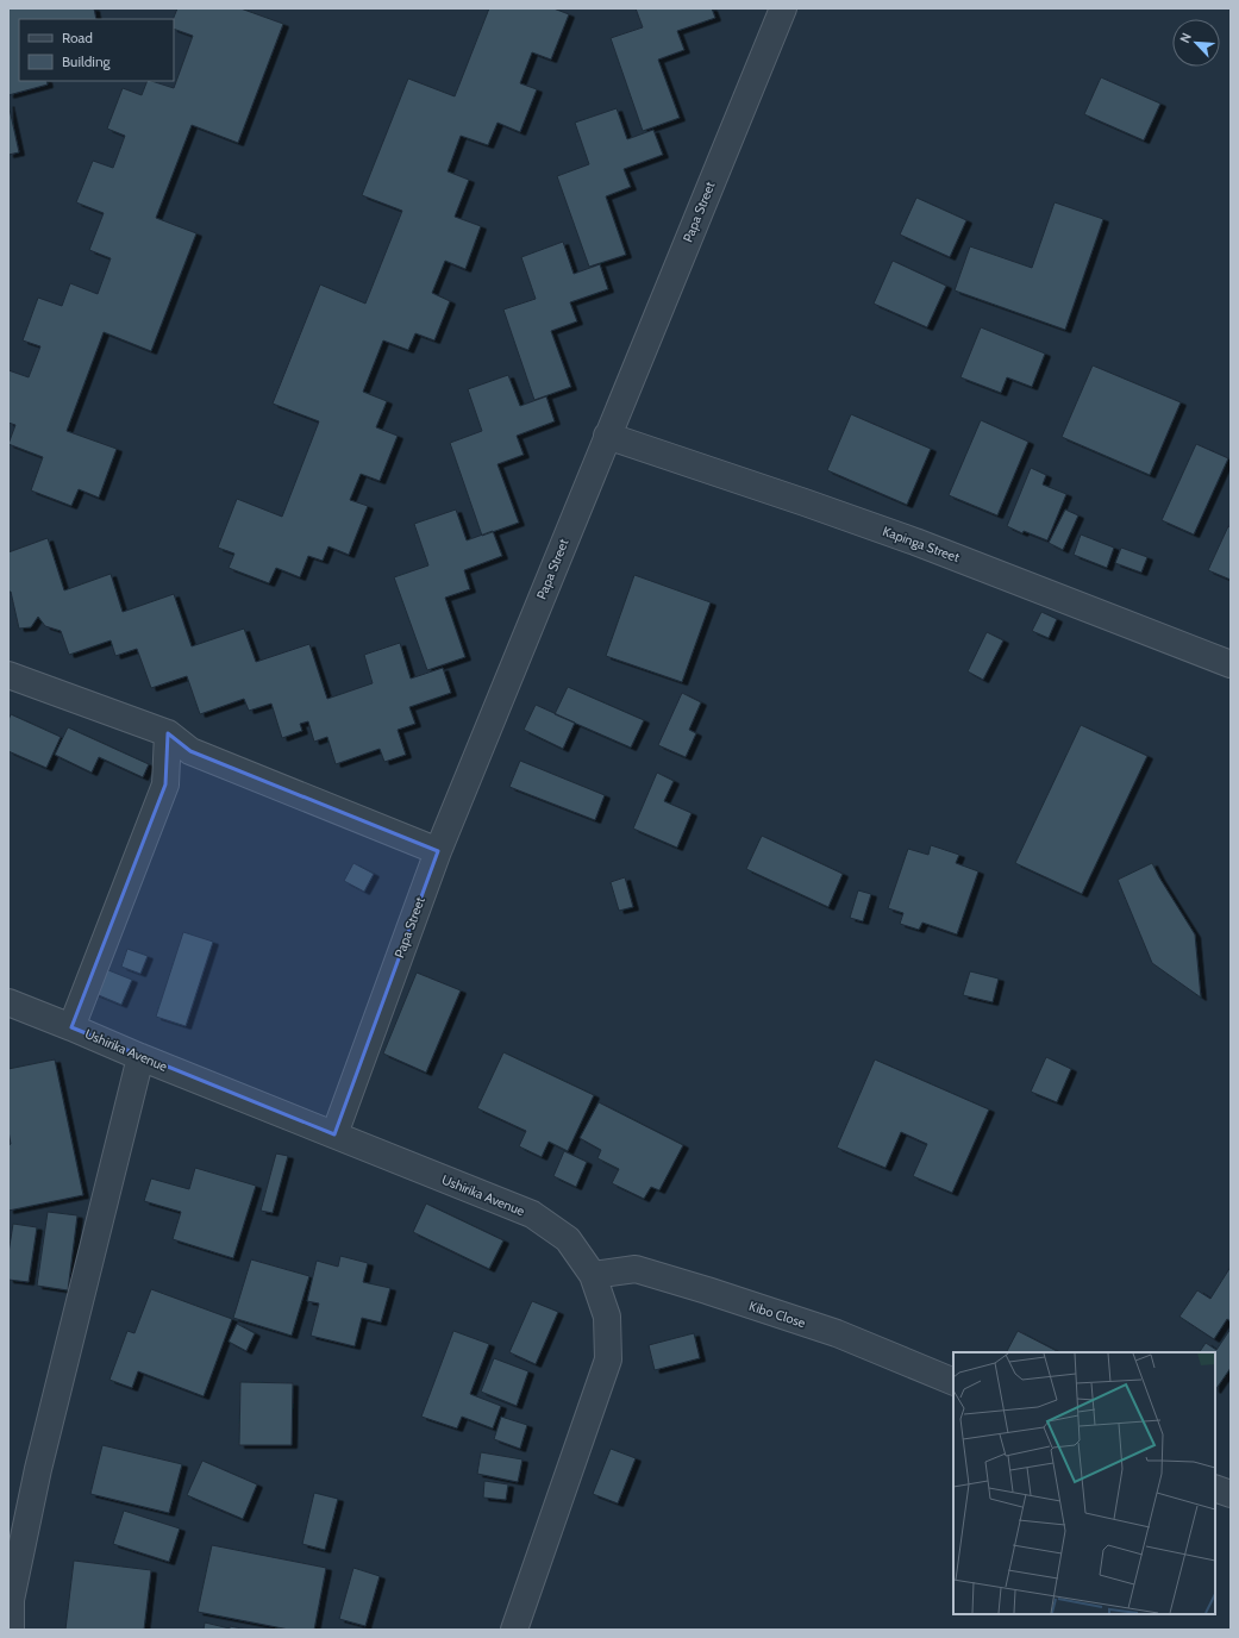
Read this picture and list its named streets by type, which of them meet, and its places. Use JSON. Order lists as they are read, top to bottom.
{
  "streets": {
    "street": [
      "Papa Street",
      "Kapinga Street",
      "Ushirika Avenue",
      "Kibo Close"
    ]
  },
  "crossings": [
    ["Papa Street", "Kapinga Street"],
    ["Papa Street", "Ushirika Avenue"],
    ["Ushirika Avenue", "Kibo Close"]
  ],
  "legend": ["Road", "Building"],
  "north": "top left"
}
